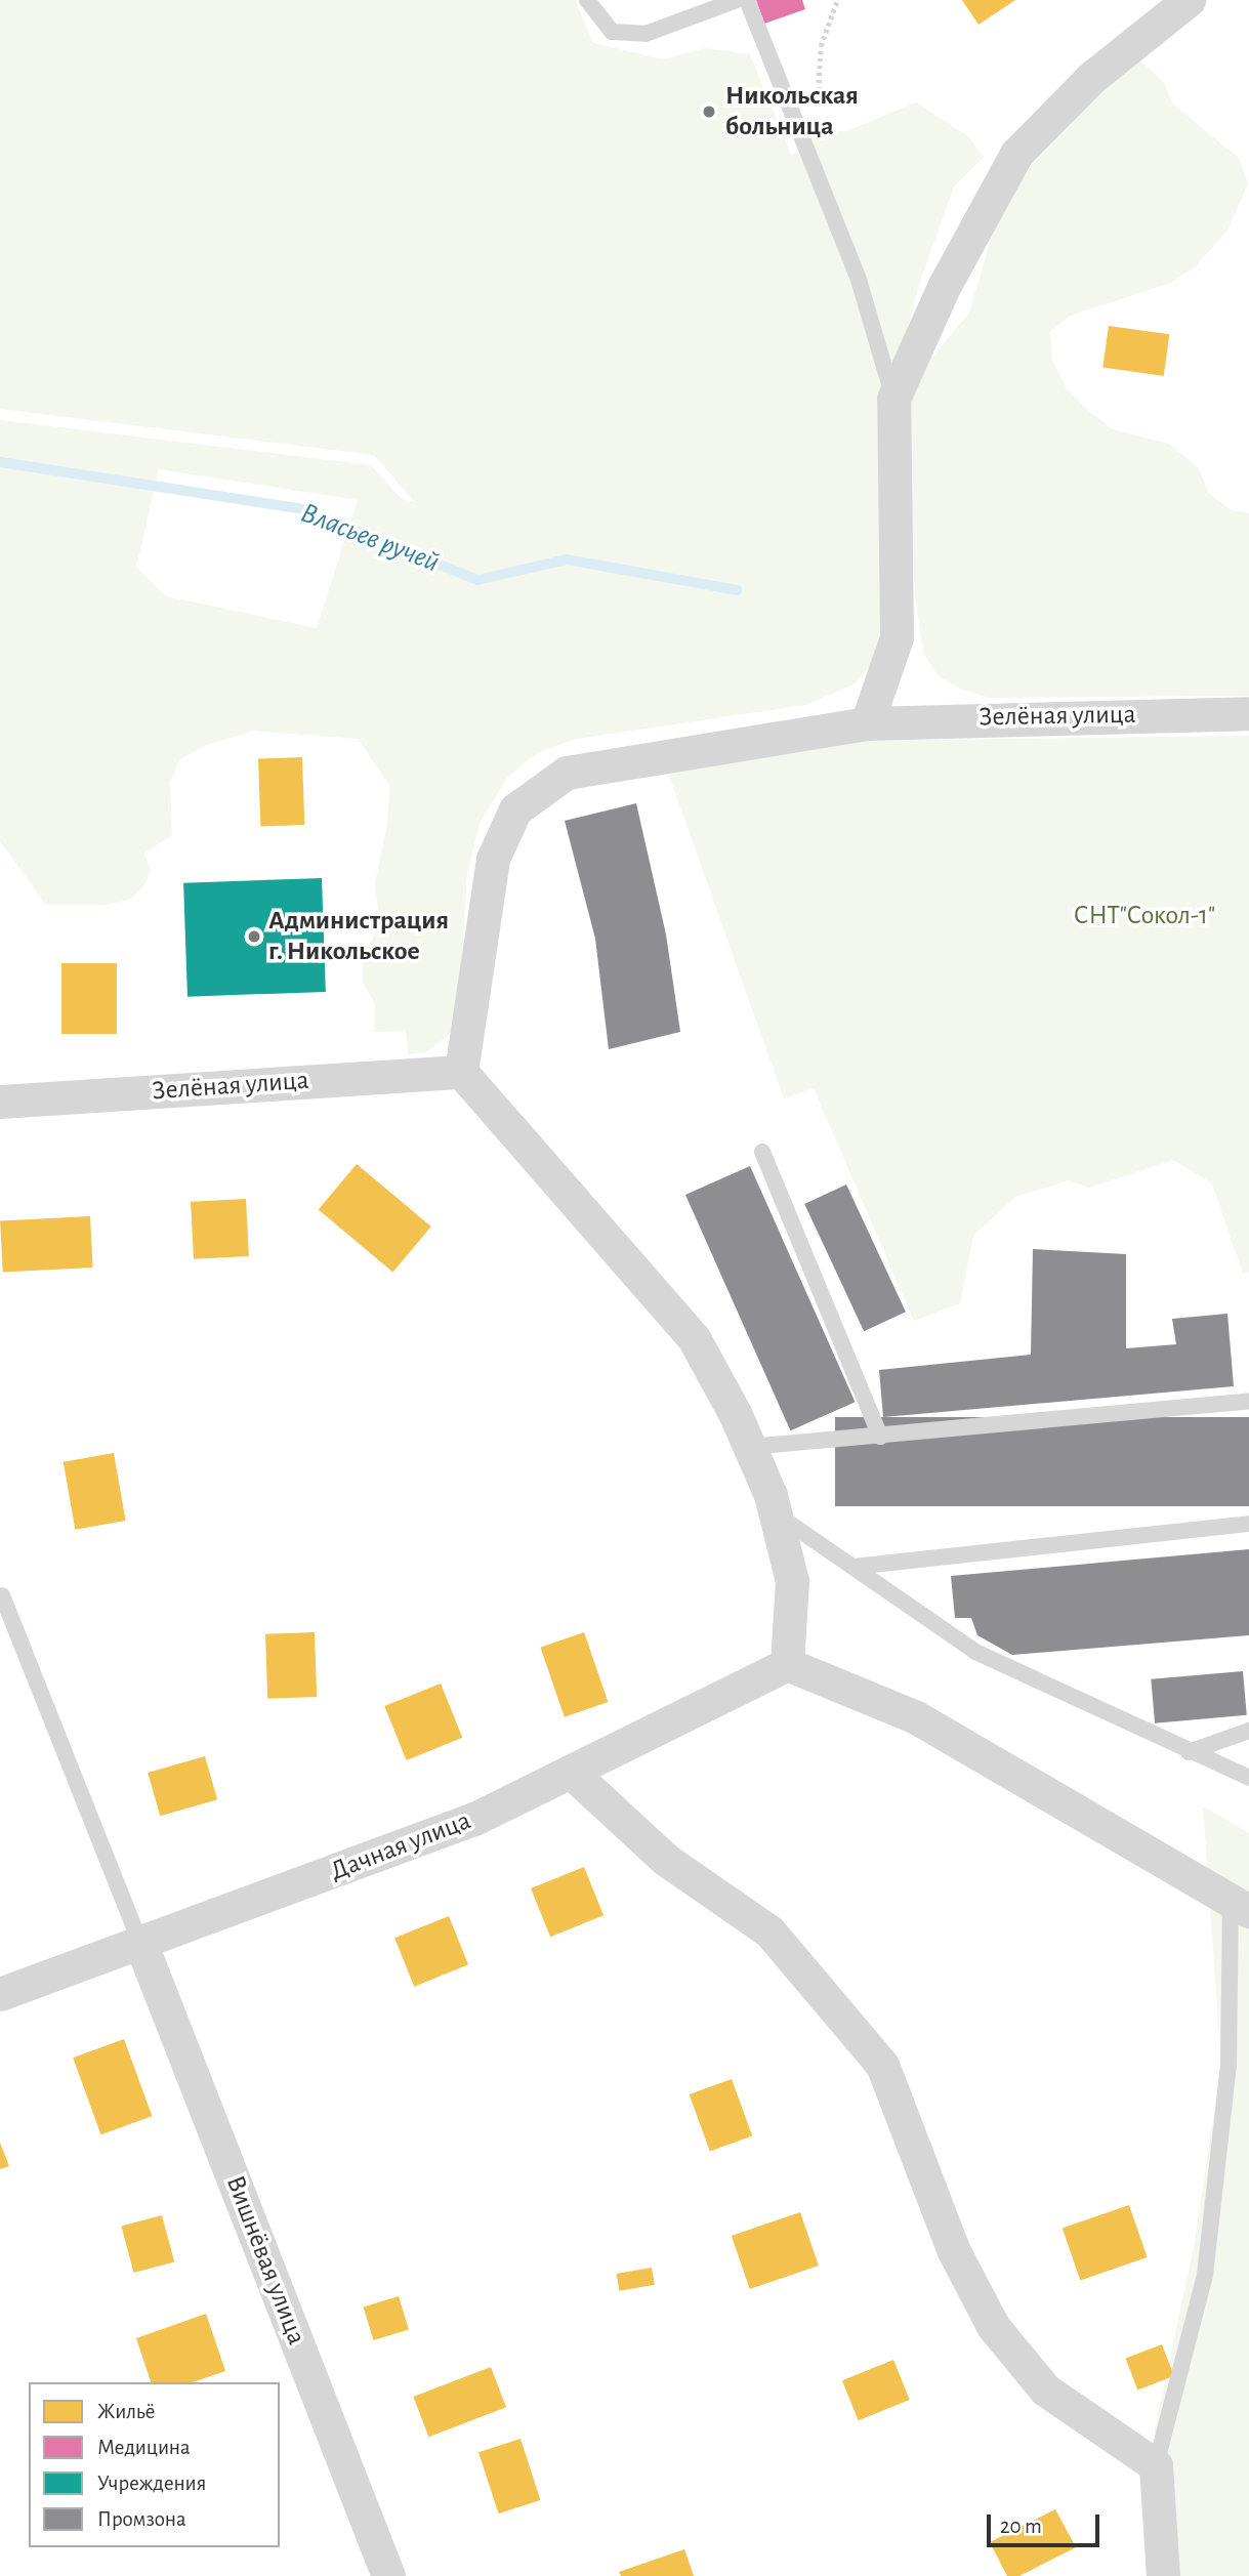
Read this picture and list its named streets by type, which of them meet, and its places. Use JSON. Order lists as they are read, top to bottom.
{
  "streets": {
    "street": ["Зелёная улица", "Дачная улица", "Вишнёвая улица"]
  },
  "crossings": [
    ["Дачная улица", "Вишнёвая улица"]
  ],
  "water": ["Власьев ручей"],
  "parks": ["СНТ\"Сокол-1\""],
  "places": ["Никольская больница", "Администрация г. Никольское"],
  "legend": [
    "Жильё",
    "Медицина",
    "Учреждения",
    "Промзона"
  ],
  "scale_bar": "20 m"
}
